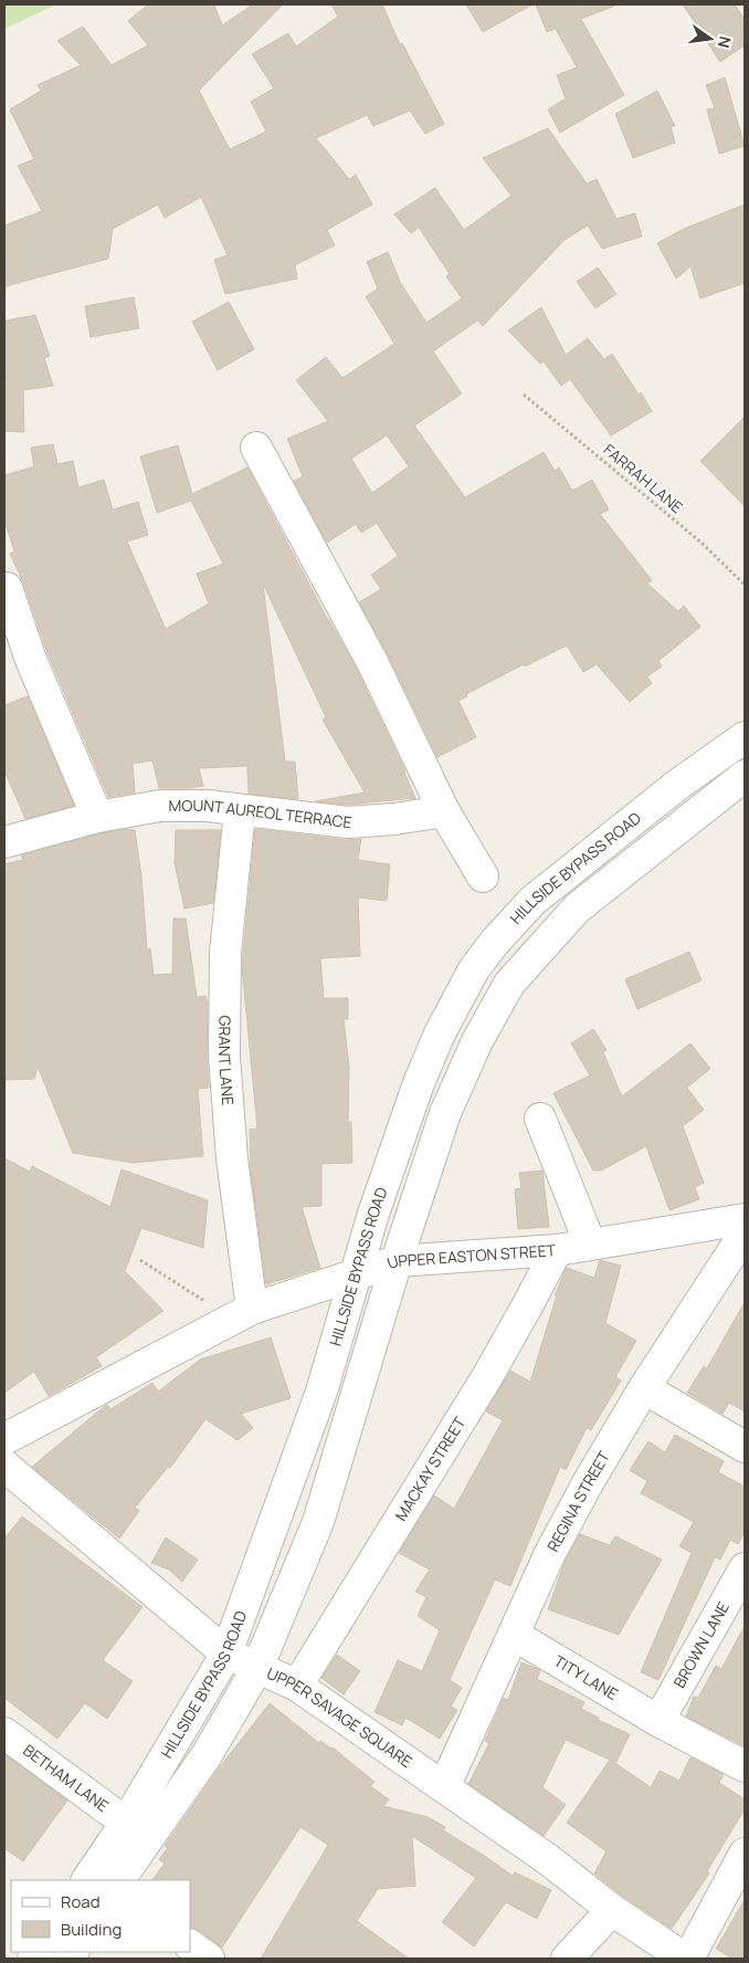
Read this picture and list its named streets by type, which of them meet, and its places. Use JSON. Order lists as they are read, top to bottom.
{
  "streets": {
    "street": [
      "MOUNT AUREOL TERRACE",
      "HILLSIDE BYPASS ROAD",
      "GRANT LANE",
      "UPPER EASTON STREET",
      "MACKAY STREET",
      "REGINA STREET",
      "BROWN LANE",
      "TITY LANE",
      "UPPER SAVAGE SQUARE",
      "BETHAM LANE"
    ],
    "path": ["FARRAH LANE"]
  },
  "crossings": [
    ["MOUNT AUREOL TERRACE", "GRANT LANE"],
    ["HILLSIDE BYPASS ROAD", "UPPER EASTON STREET"],
    ["HILLSIDE BYPASS ROAD", "UPPER SAVAGE SQUARE"],
    ["HILLSIDE BYPASS ROAD", "BETHAM LANE"],
    ["GRANT LANE", "UPPER EASTON STREET"],
    ["UPPER EASTON STREET", "MACKAY STREET"],
    ["MACKAY STREET", "UPPER SAVAGE SQUARE"],
    ["REGINA STREET", "TITY LANE"],
    ["REGINA STREET", "UPPER SAVAGE SQUARE"],
    ["BROWN LANE", "TITY LANE"]
  ],
  "legend": ["Road", "Building"],
  "north": "right"
}
